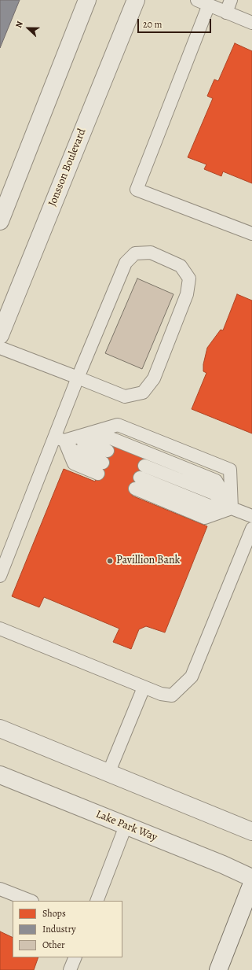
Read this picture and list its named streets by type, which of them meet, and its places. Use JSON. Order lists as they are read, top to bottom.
{
  "streets": {
    "street": ["Jonsson Boulevard", "Lake Park Way"]
  },
  "places": ["Pavillion Bank"],
  "legend": ["Shops", "Industry", "Other"],
  "scale_bar": "20 m",
  "north": "left"
}
